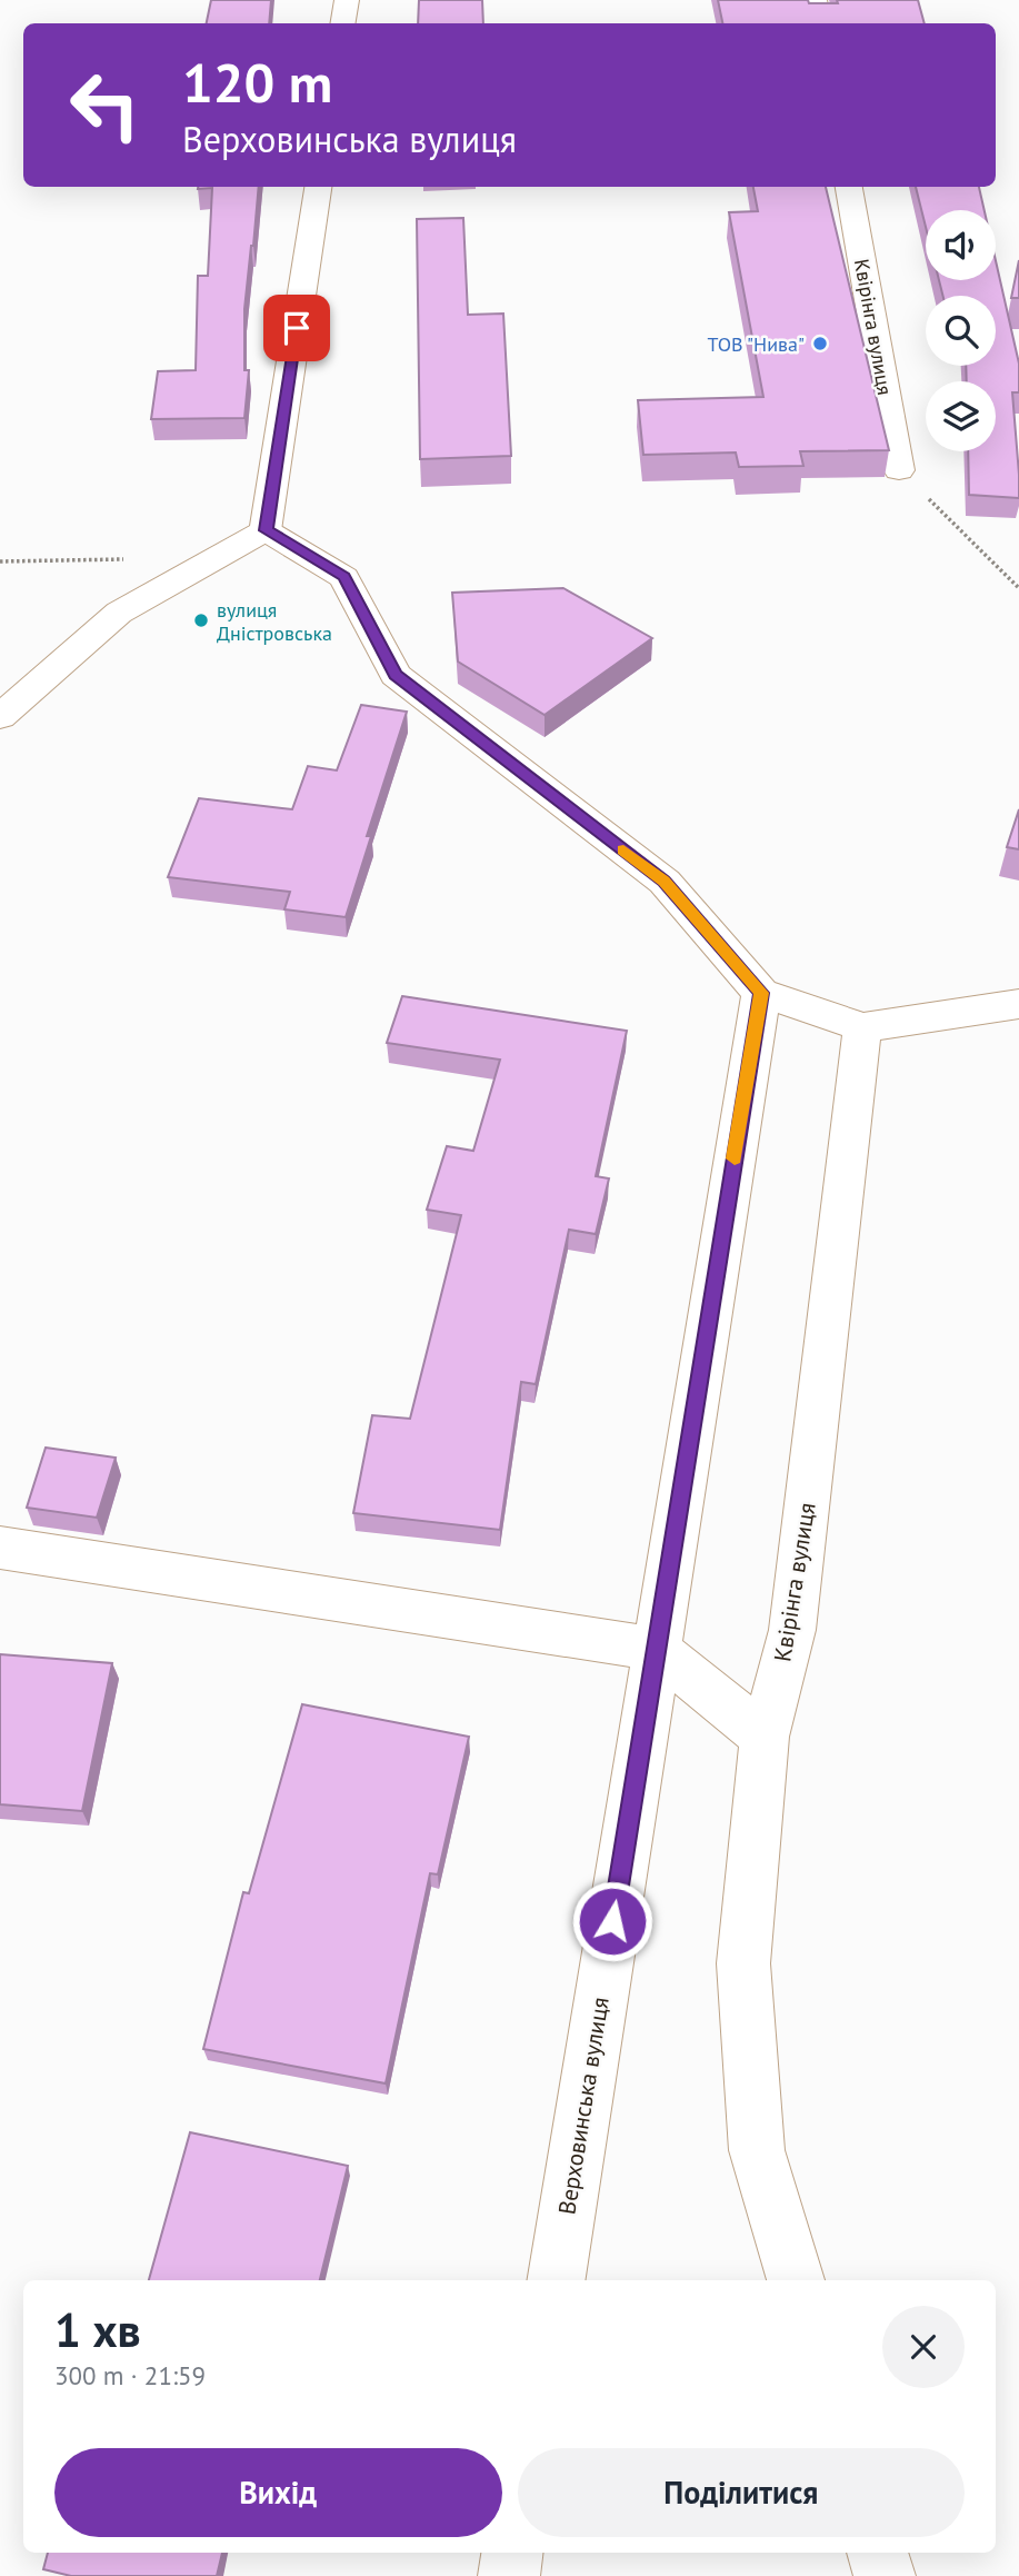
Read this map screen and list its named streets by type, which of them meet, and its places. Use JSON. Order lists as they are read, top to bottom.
{
  "streets": {
    "street": ["Квірінга вулиця", "Верховинська вулиця"]
  },
  "places": ["ТОВ \"Нива\"", "вулиця Дністровська"],
  "page": {
    "turn": ["120 m", "Верховинська вулиця"],
    "heading": ["1 хв", "300 m · 21:59"],
    "buttons": ["Вихід", "Поділитися"]
  }
}
